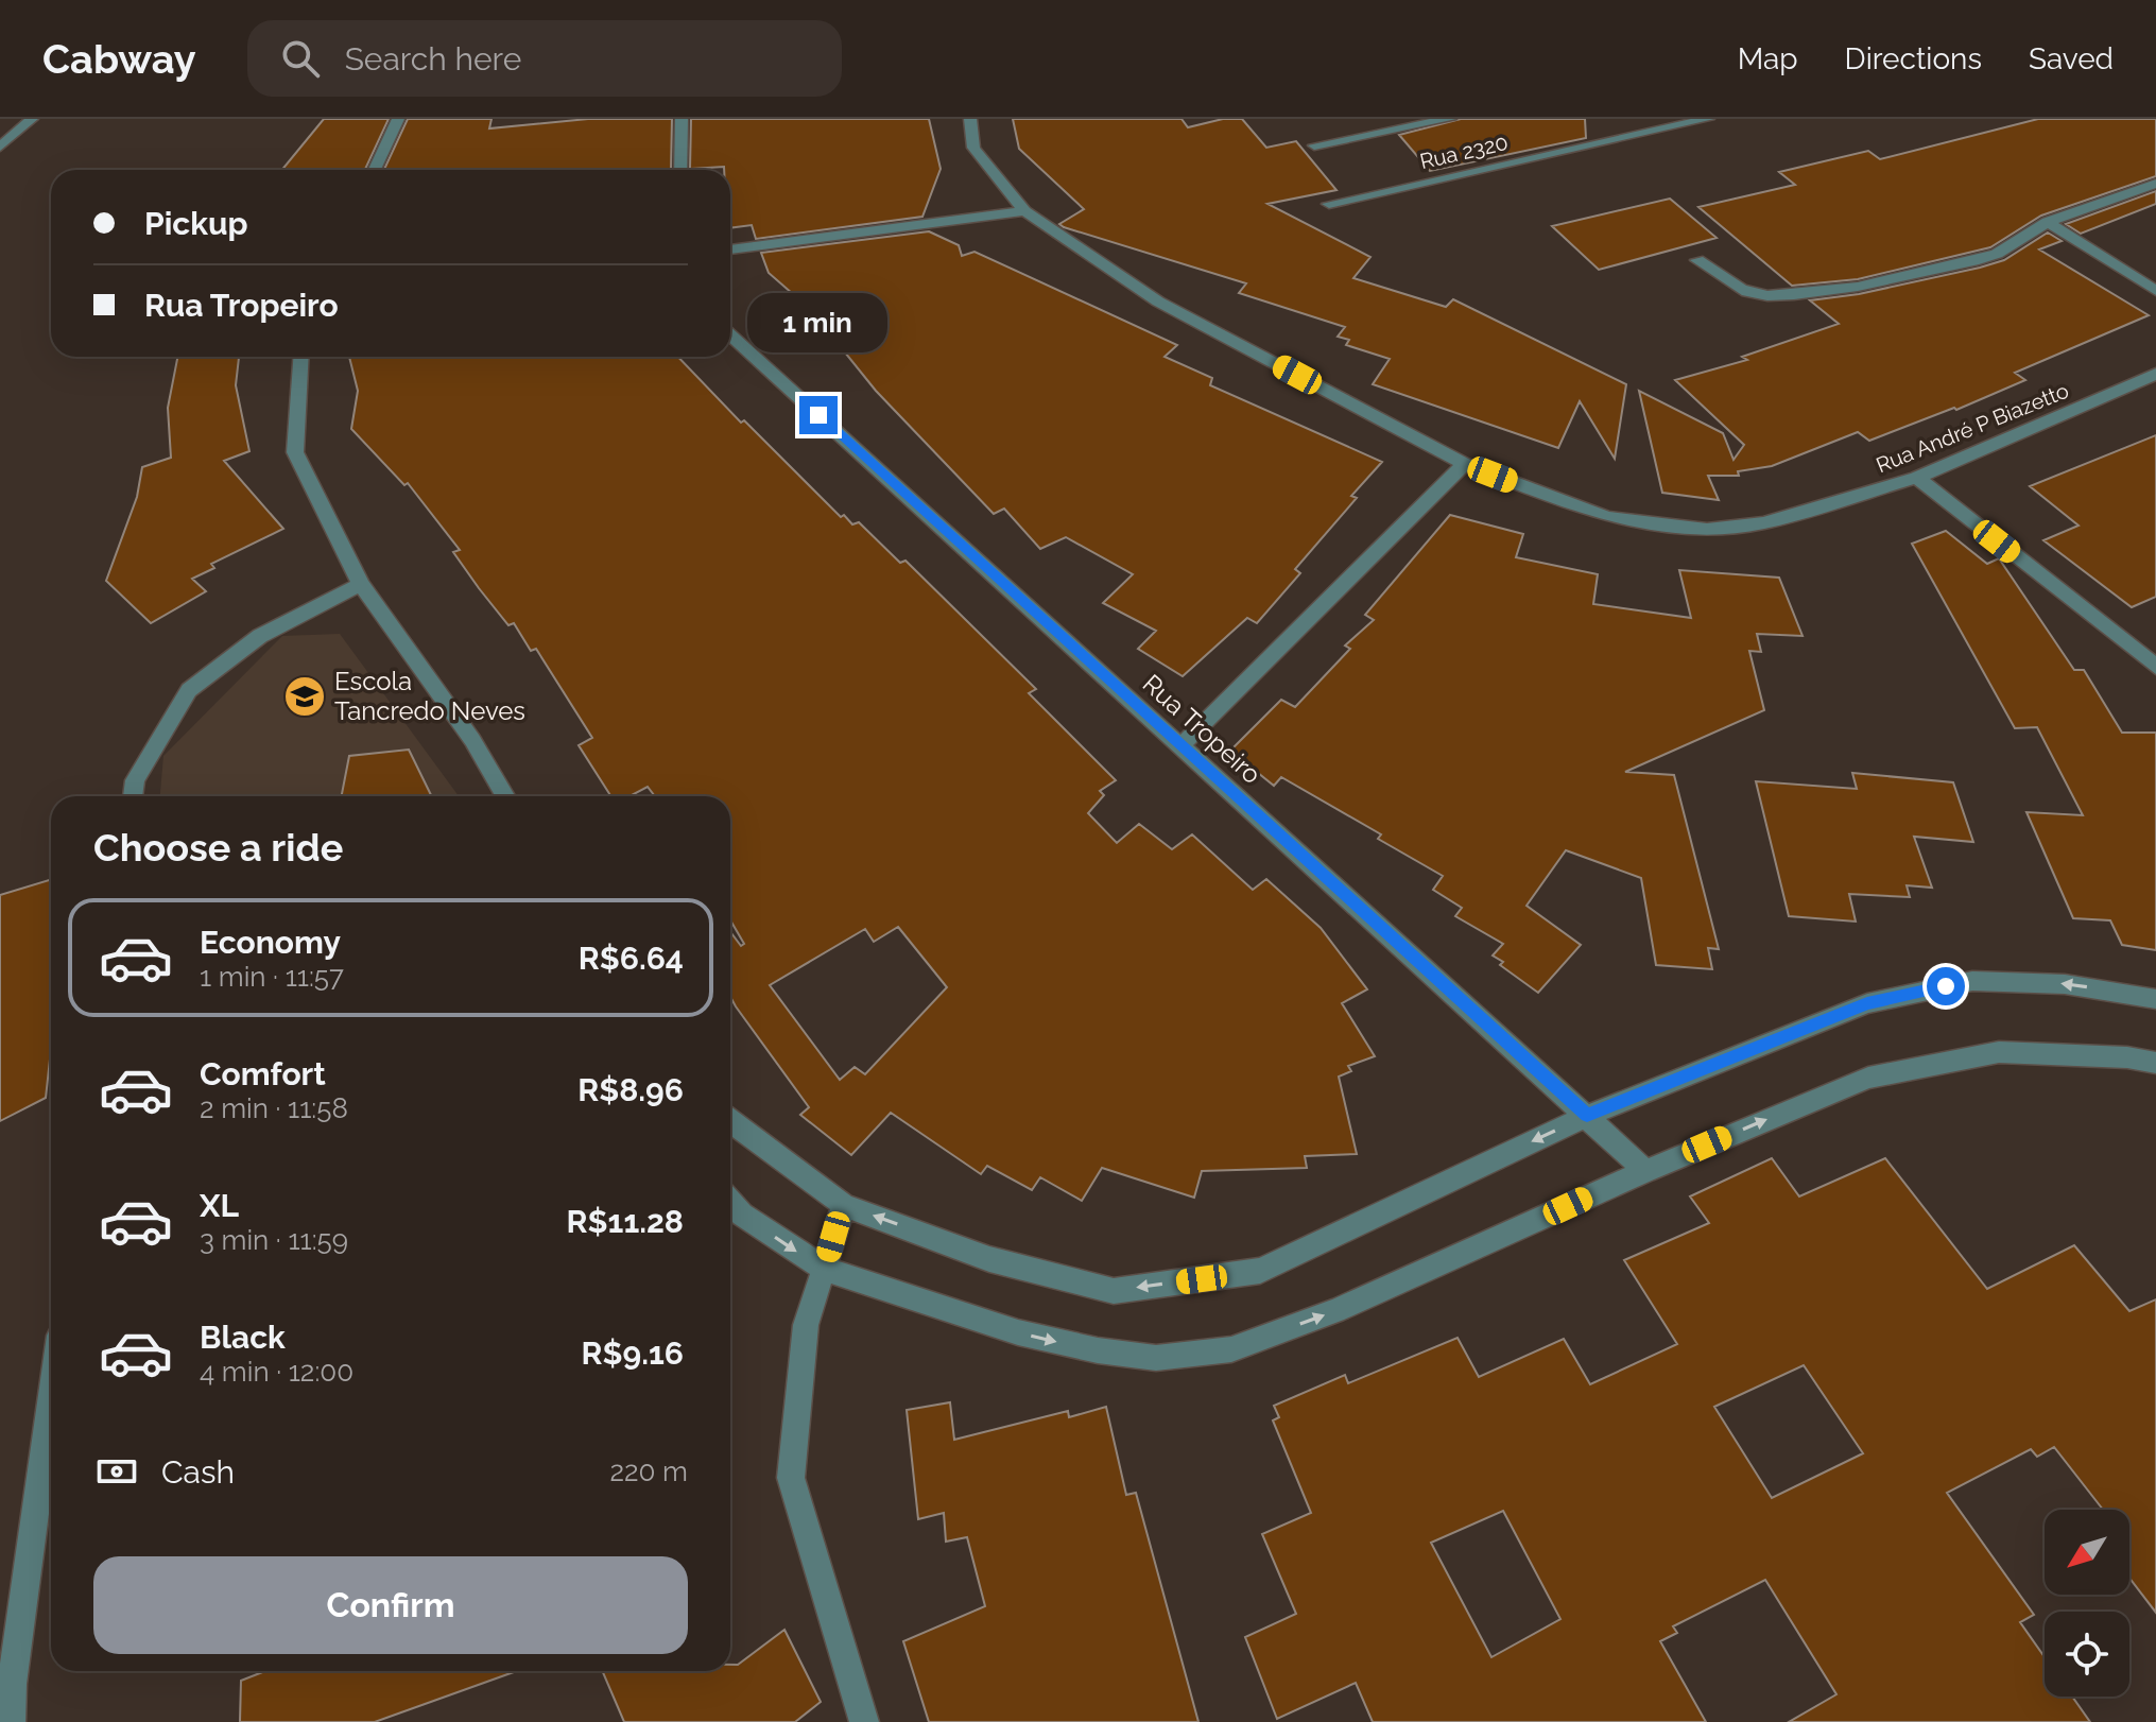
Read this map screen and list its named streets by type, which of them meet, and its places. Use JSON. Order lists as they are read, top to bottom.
{
  "streets": {
    "street": ["Rua 2320", "Rua André P Biazetto", "Rua Tropeiro"]
  },
  "places": {
    "school or university": ["Escola Tancredo Neves"]
  },
  "north": "bottom left",
  "page": {
    "header": "Cabway",
    "search": "Search here",
    "nav": ["Map", "Directions", "Saved"],
    "banner": ["Pickup", "Rua Tropeiro"],
    "bubble": "1 min",
    "heading": "Choose a ride",
    "list": [
      {
        "name": "Economy",
        "note": "1 min · 11:57",
        "value": "R$6.64"
      },
      {
        "name": "Comfort",
        "note": "2 min · 11:58",
        "value": "R$8.96"
      },
      {
        "name": "XL",
        "note": "3 min · 11:59",
        "value": "R$11.28"
      },
      {
        "name": "Black",
        "note": "4 min · 12:00",
        "value": "R$9.16"
      }
    ],
    "pay": ["Cash", "220 m"],
    "buttons": "Confirm"
  }
}
